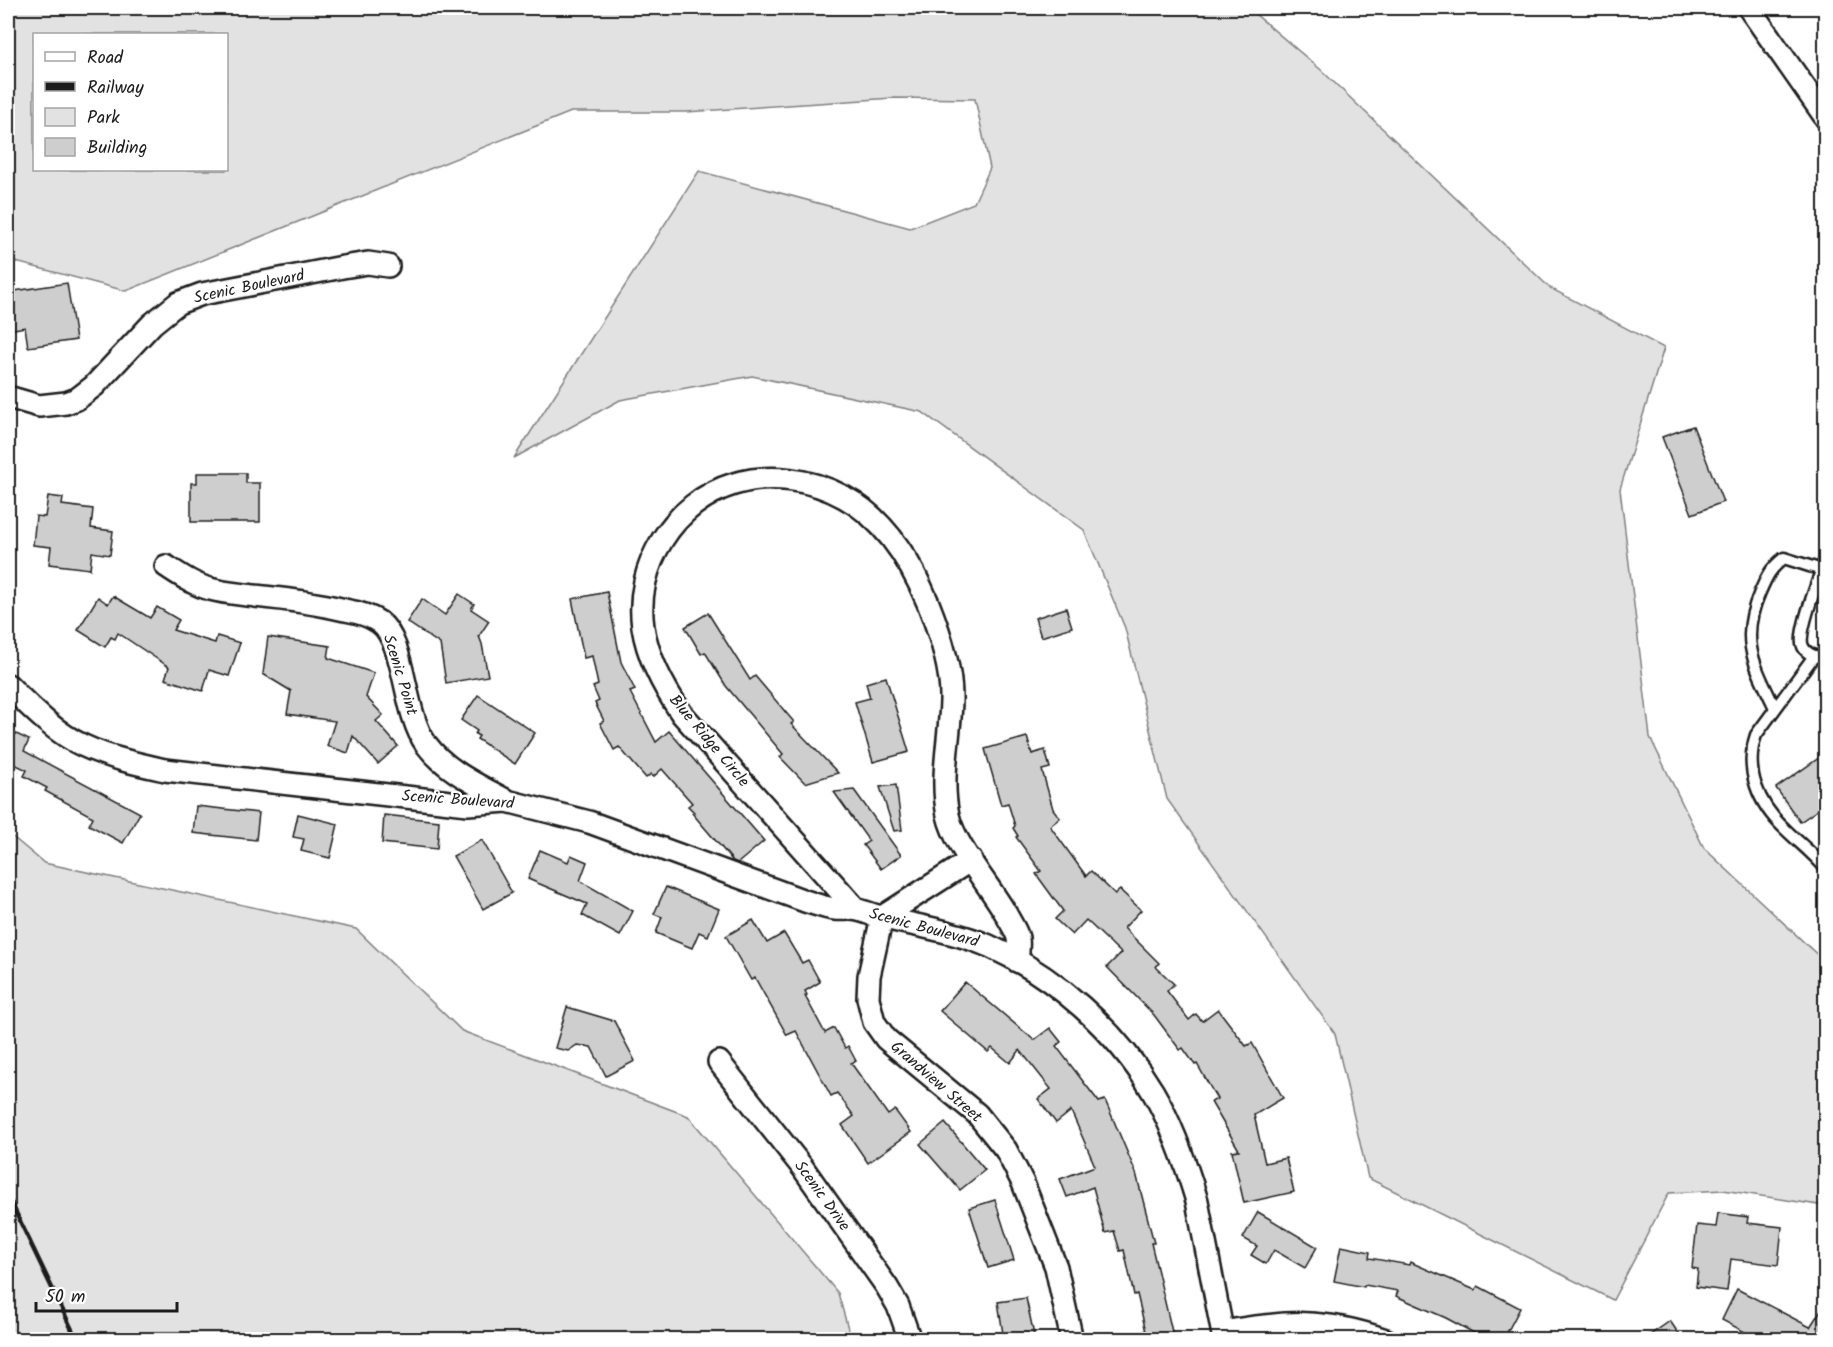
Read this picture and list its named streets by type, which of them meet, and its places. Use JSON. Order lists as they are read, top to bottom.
{
  "streets": {
    "street": [
      "Scenic Boulevard",
      "Scenic Point",
      "Blue Ridge Circle",
      "Grandview Street",
      "Scenic Drive"
    ]
  },
  "crossings": [
    ["Scenic Boulevard", "Scenic Point"],
    ["Scenic Boulevard", "Blue Ridge Circle"],
    ["Scenic Boulevard", "Grandview Street"]
  ],
  "legend": [
    "Road",
    "Railway",
    "Park",
    "Building"
  ],
  "scale_bar": "50 m"
}
